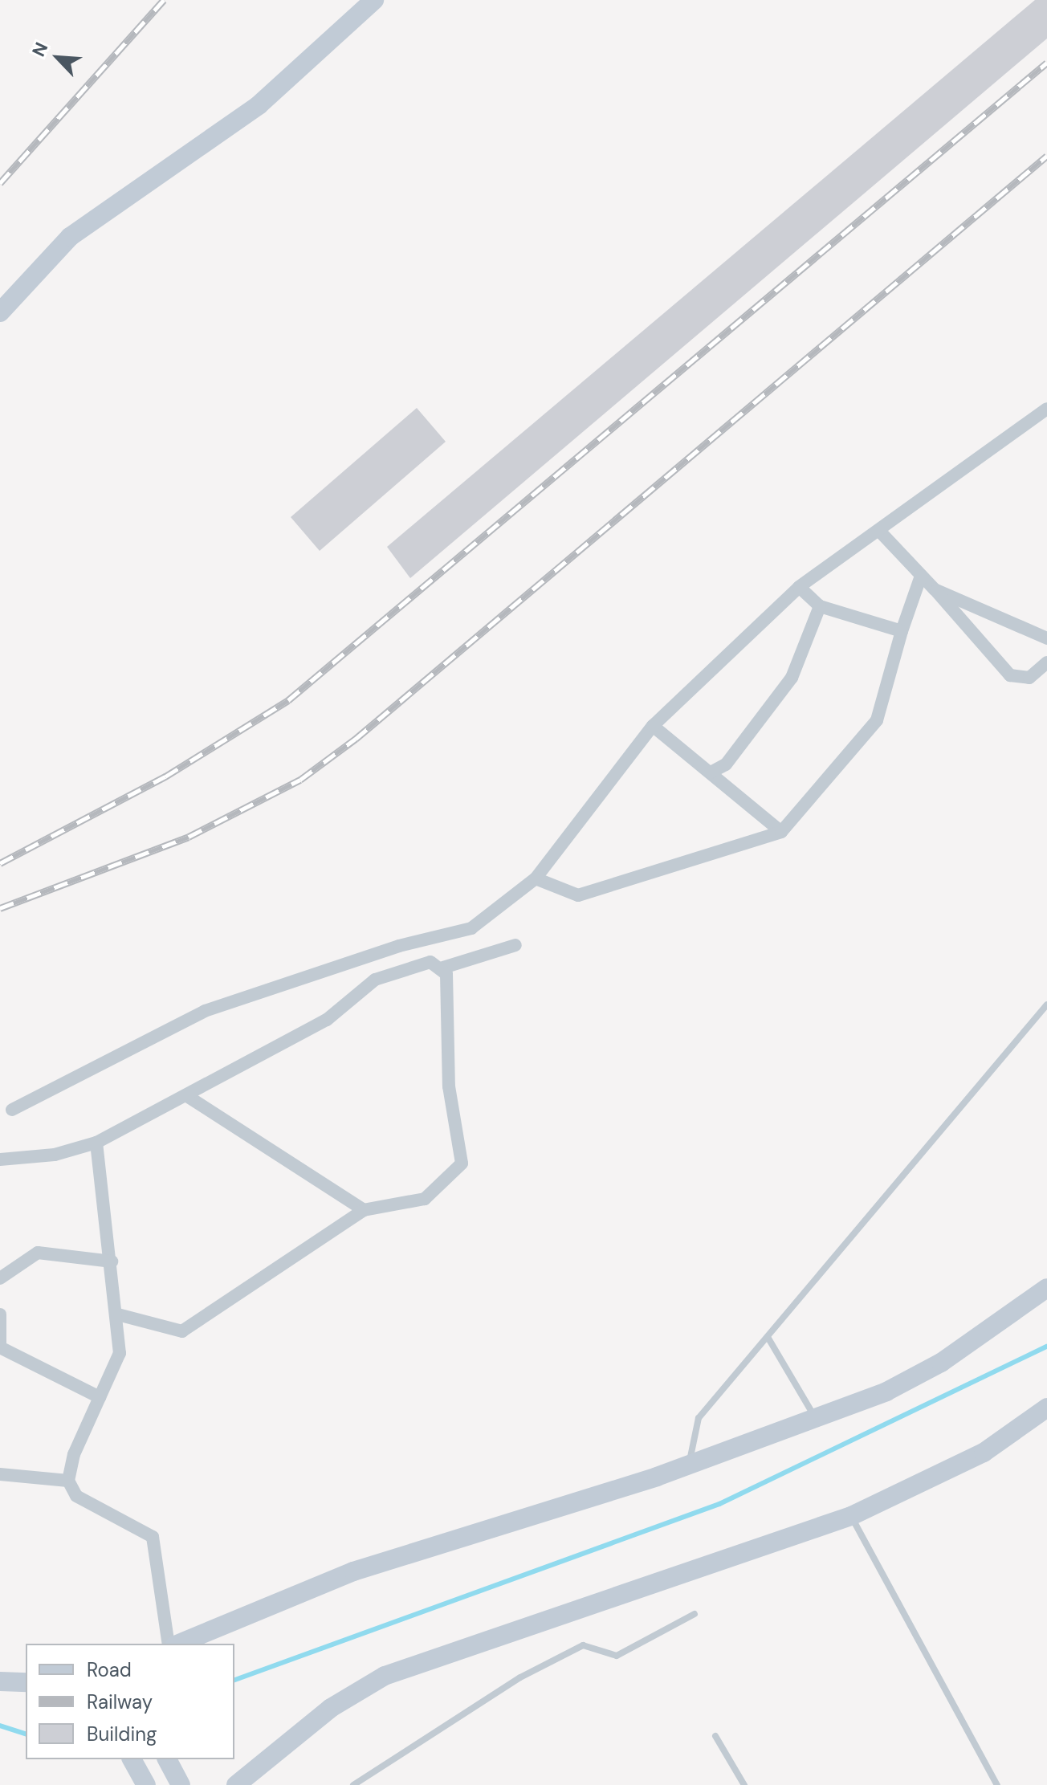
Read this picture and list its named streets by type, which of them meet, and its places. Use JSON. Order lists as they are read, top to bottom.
{
  "legend": ["Road", "Railway", "Building"],
  "north": "top left"
}
